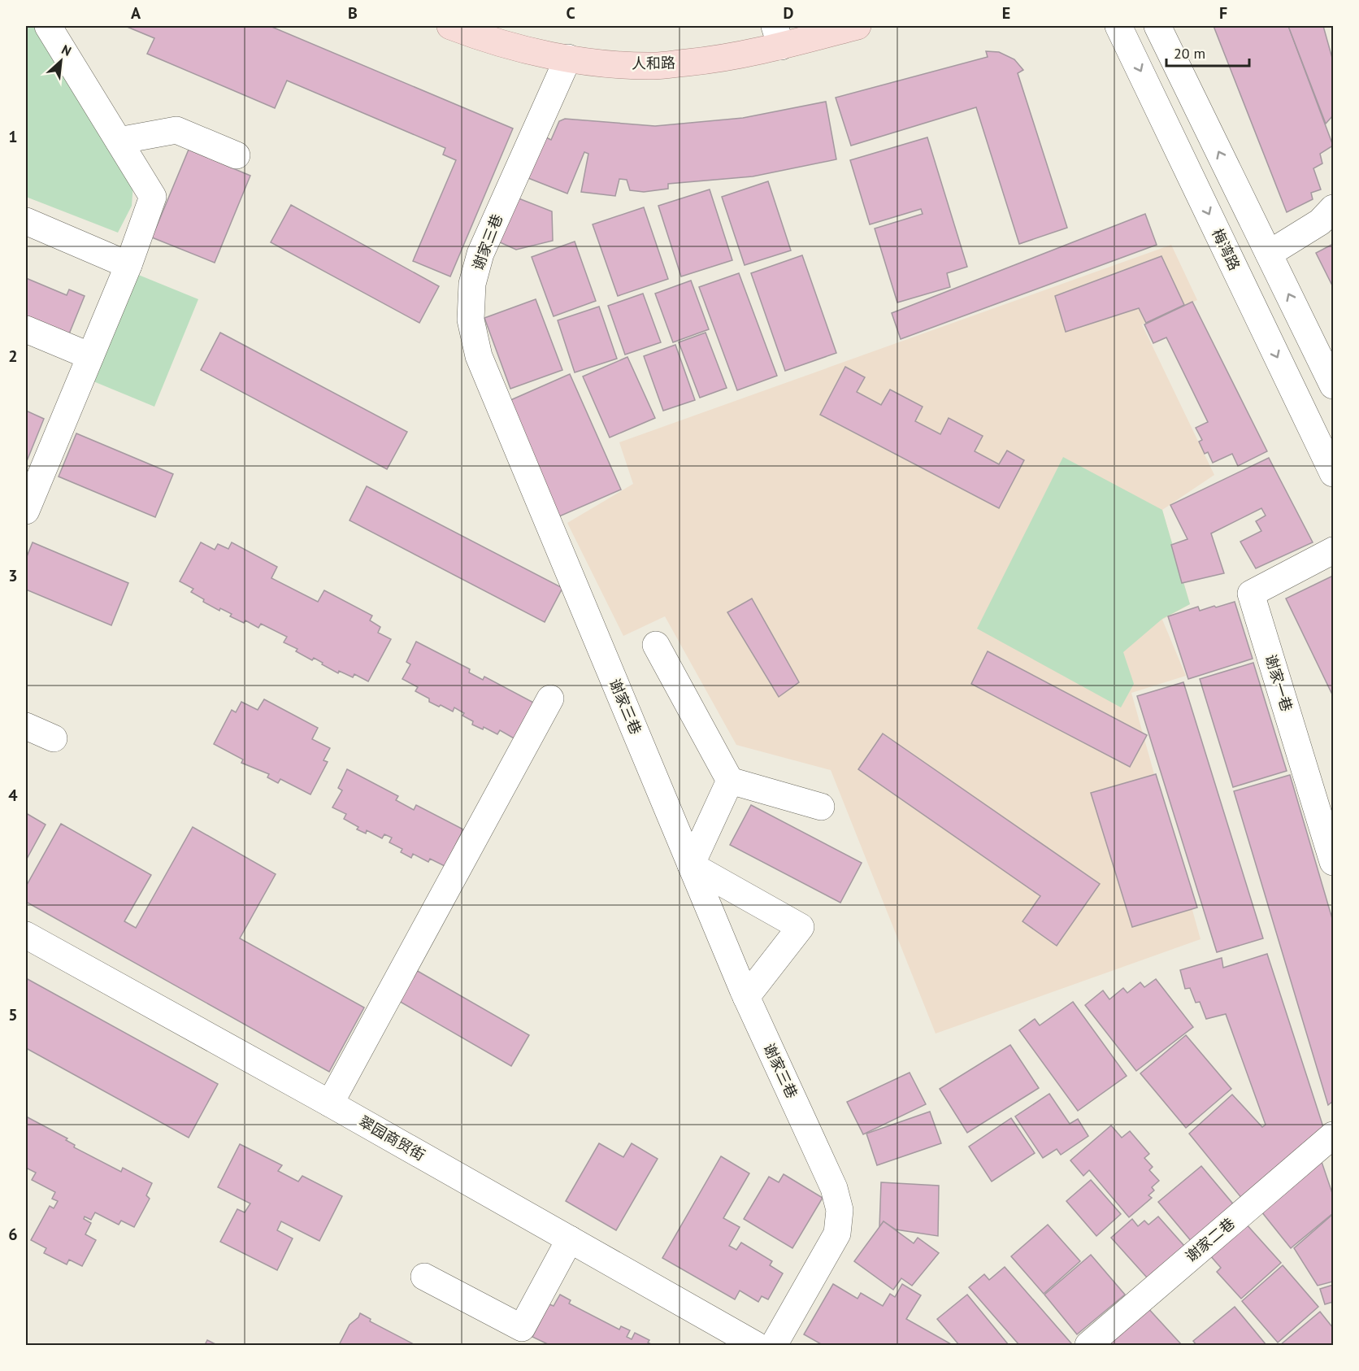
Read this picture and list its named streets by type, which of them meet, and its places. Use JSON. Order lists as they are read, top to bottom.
{
  "streets": {
    "main road": ["人和路"],
    "street": [
      "谢家三巷",
      "梅湾路",
      "谢家一巷",
      "翠园商贸街",
      "谢家二巷"
    ]
  },
  "crossings": [
    ["人和路", "谢家三巷"]
  ],
  "scale_bar": "20 m",
  "north": "top right",
  "grid": {
    "columns": [
      "A",
      "B",
      "C",
      "D",
      "E",
      "F"
    ],
    "rows": [
      "1",
      "2",
      "3",
      "4",
      "5",
      "6"
    ]
  }
}
